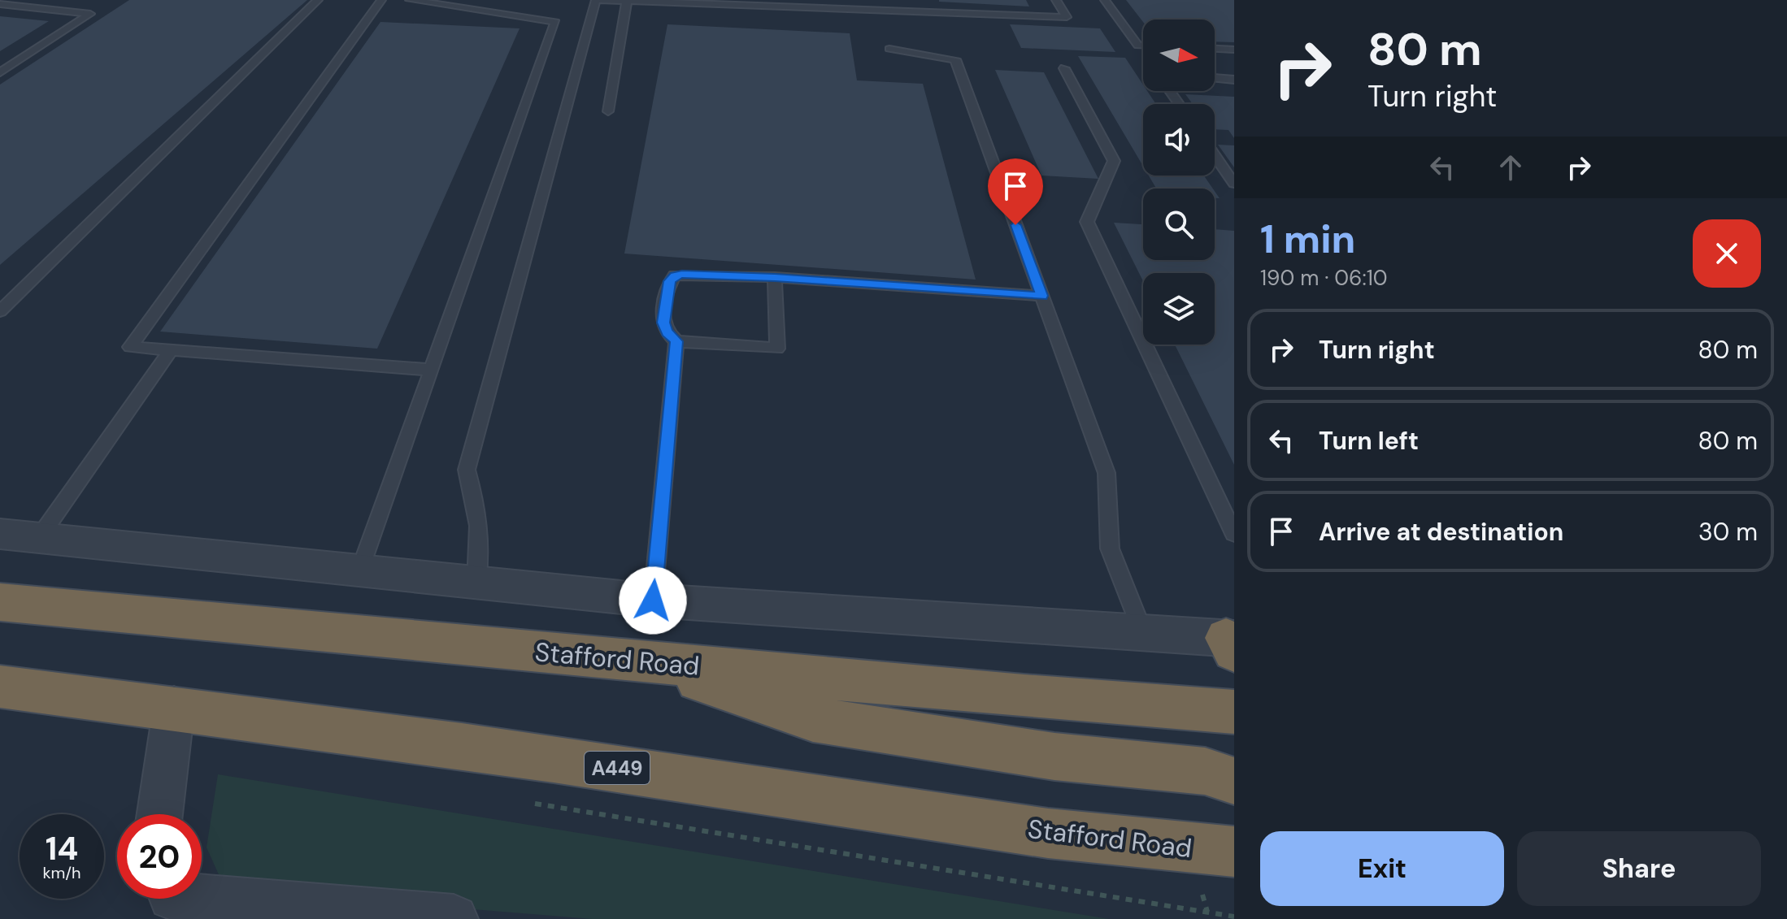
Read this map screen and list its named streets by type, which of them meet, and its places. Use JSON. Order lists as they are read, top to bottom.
{
  "streets": {
    "highway": ["Stafford Road", "A449"]
  },
  "north": "right",
  "page": {
    "turn": ["80 m", "Turn right"],
    "heading": ["1 min", "190 m · 06:10"],
    "list": [
      {
        "name": "Turn right",
        "value": "80 m"
      },
      {
        "name": "Turn left",
        "value": "80 m"
      },
      {
        "name": "Arrive at destination",
        "value": "30 m"
      }
    ],
    "speed": "14 km/h",
    "limit": "20",
    "buttons": ["Exit", "Share"]
  }
}
